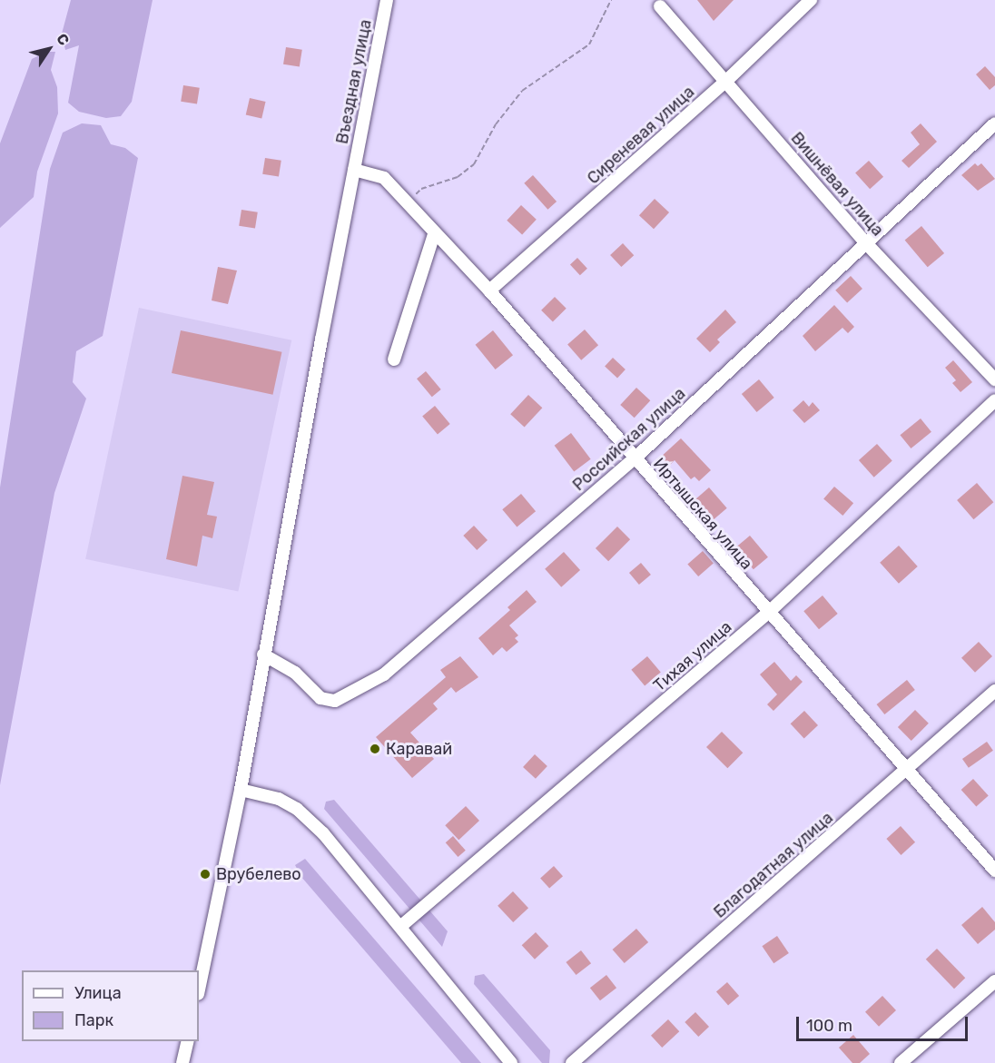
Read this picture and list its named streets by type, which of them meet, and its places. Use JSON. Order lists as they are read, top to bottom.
{
  "streets": {
    "street": [
      "Въездная улица",
      "Сиреневая улица",
      "Вишнёвая улица",
      "Российская улица",
      "Иртышская улица",
      "Тихая улица",
      "Благодатная улица"
    ]
  },
  "crossings": [
    ["Въездная улица", "Российская улица"],
    ["Въездная улица", "Иртышская улица"],
    ["Сиреневая улица", "Вишнёвая улица"],
    ["Сиреневая улица", "Иртышская улица"],
    ["Вишнёвая улица", "Российская улица"],
    ["Российская улица", "Иртышская улица"],
    ["Иртышская улица", "Тихая улица"],
    ["Иртышская улица", "Благодатная улица"]
  ],
  "places": ["Каравай", "Врубелево"],
  "legend": ["Улица", "Парк"],
  "scale_bar": "100 m",
  "north": "top right"
}
